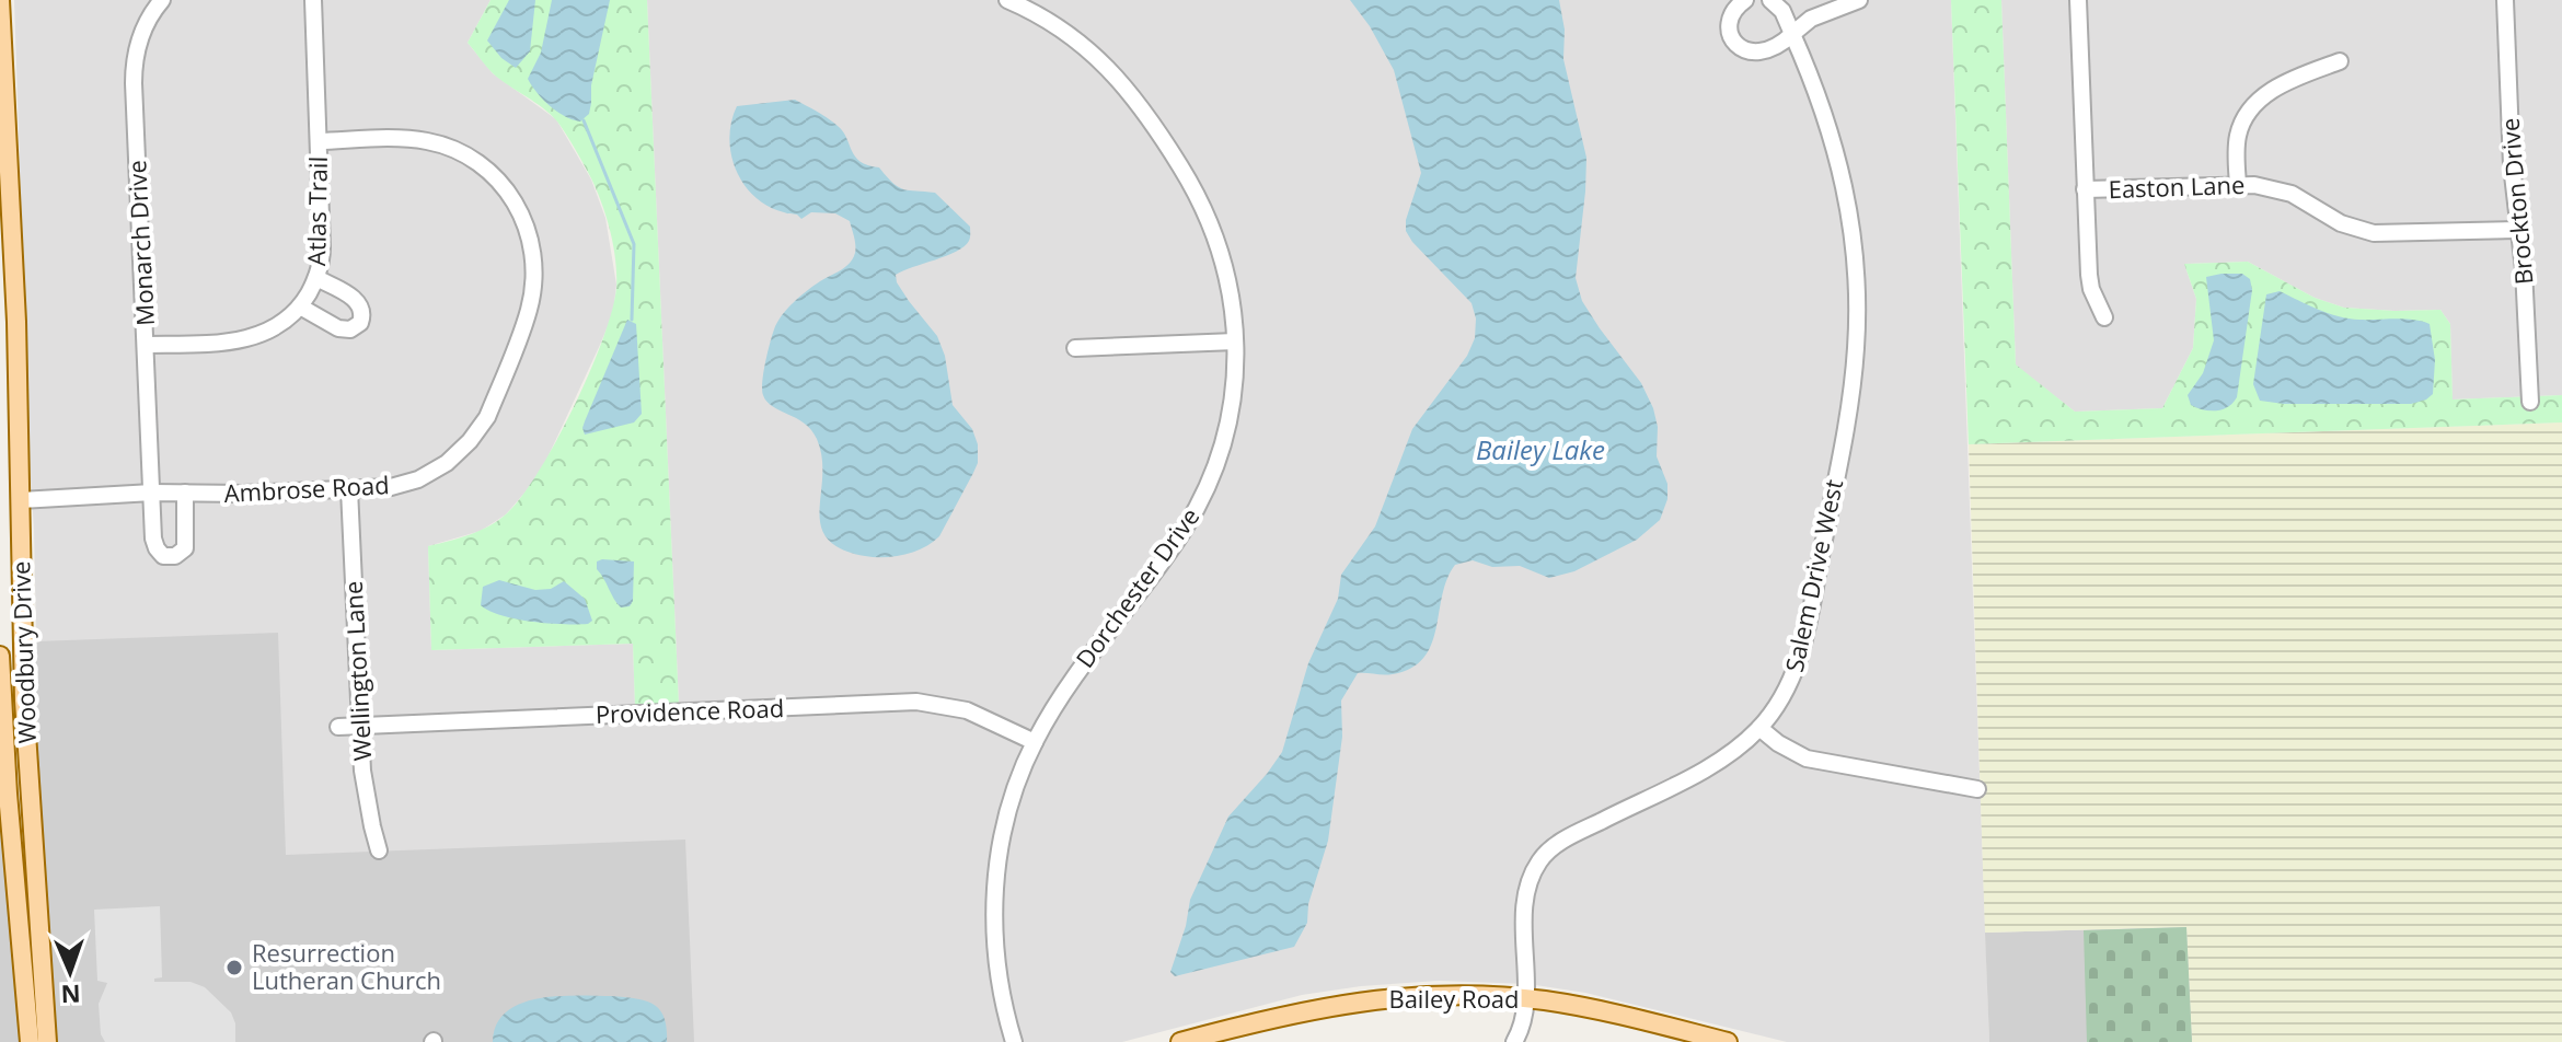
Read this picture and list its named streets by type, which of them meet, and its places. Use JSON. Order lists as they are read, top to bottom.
{
  "streets": {
    "main road": ["Woodbury Drive", "Bailey Road"],
    "street": [
      "Easton Lane",
      "Brockton Drive",
      "Atlas Trail",
      "Monarch Drive",
      "Ambrose Road",
      "Salem Drive West",
      "Dorchester Drive",
      "Wellington Lane",
      "Providence Road"
    ]
  },
  "crossings": [
    ["Easton Lane", "Brockton Drive"],
    ["Atlas Trail", "Monarch Drive"],
    ["Atlas Trail", "Ambrose Road"],
    ["Monarch Drive", "Ambrose Road"],
    ["Ambrose Road", "Woodbury Drive"],
    ["Ambrose Road", "Wellington Lane"],
    ["Salem Drive West", "Bailey Road"],
    ["Dorchester Drive", "Providence Road"],
    ["Wellington Lane", "Providence Road"]
  ],
  "water": ["Bailey Lake"],
  "places": ["Resurrection Lutheran Church"],
  "north": "bottom"
}
